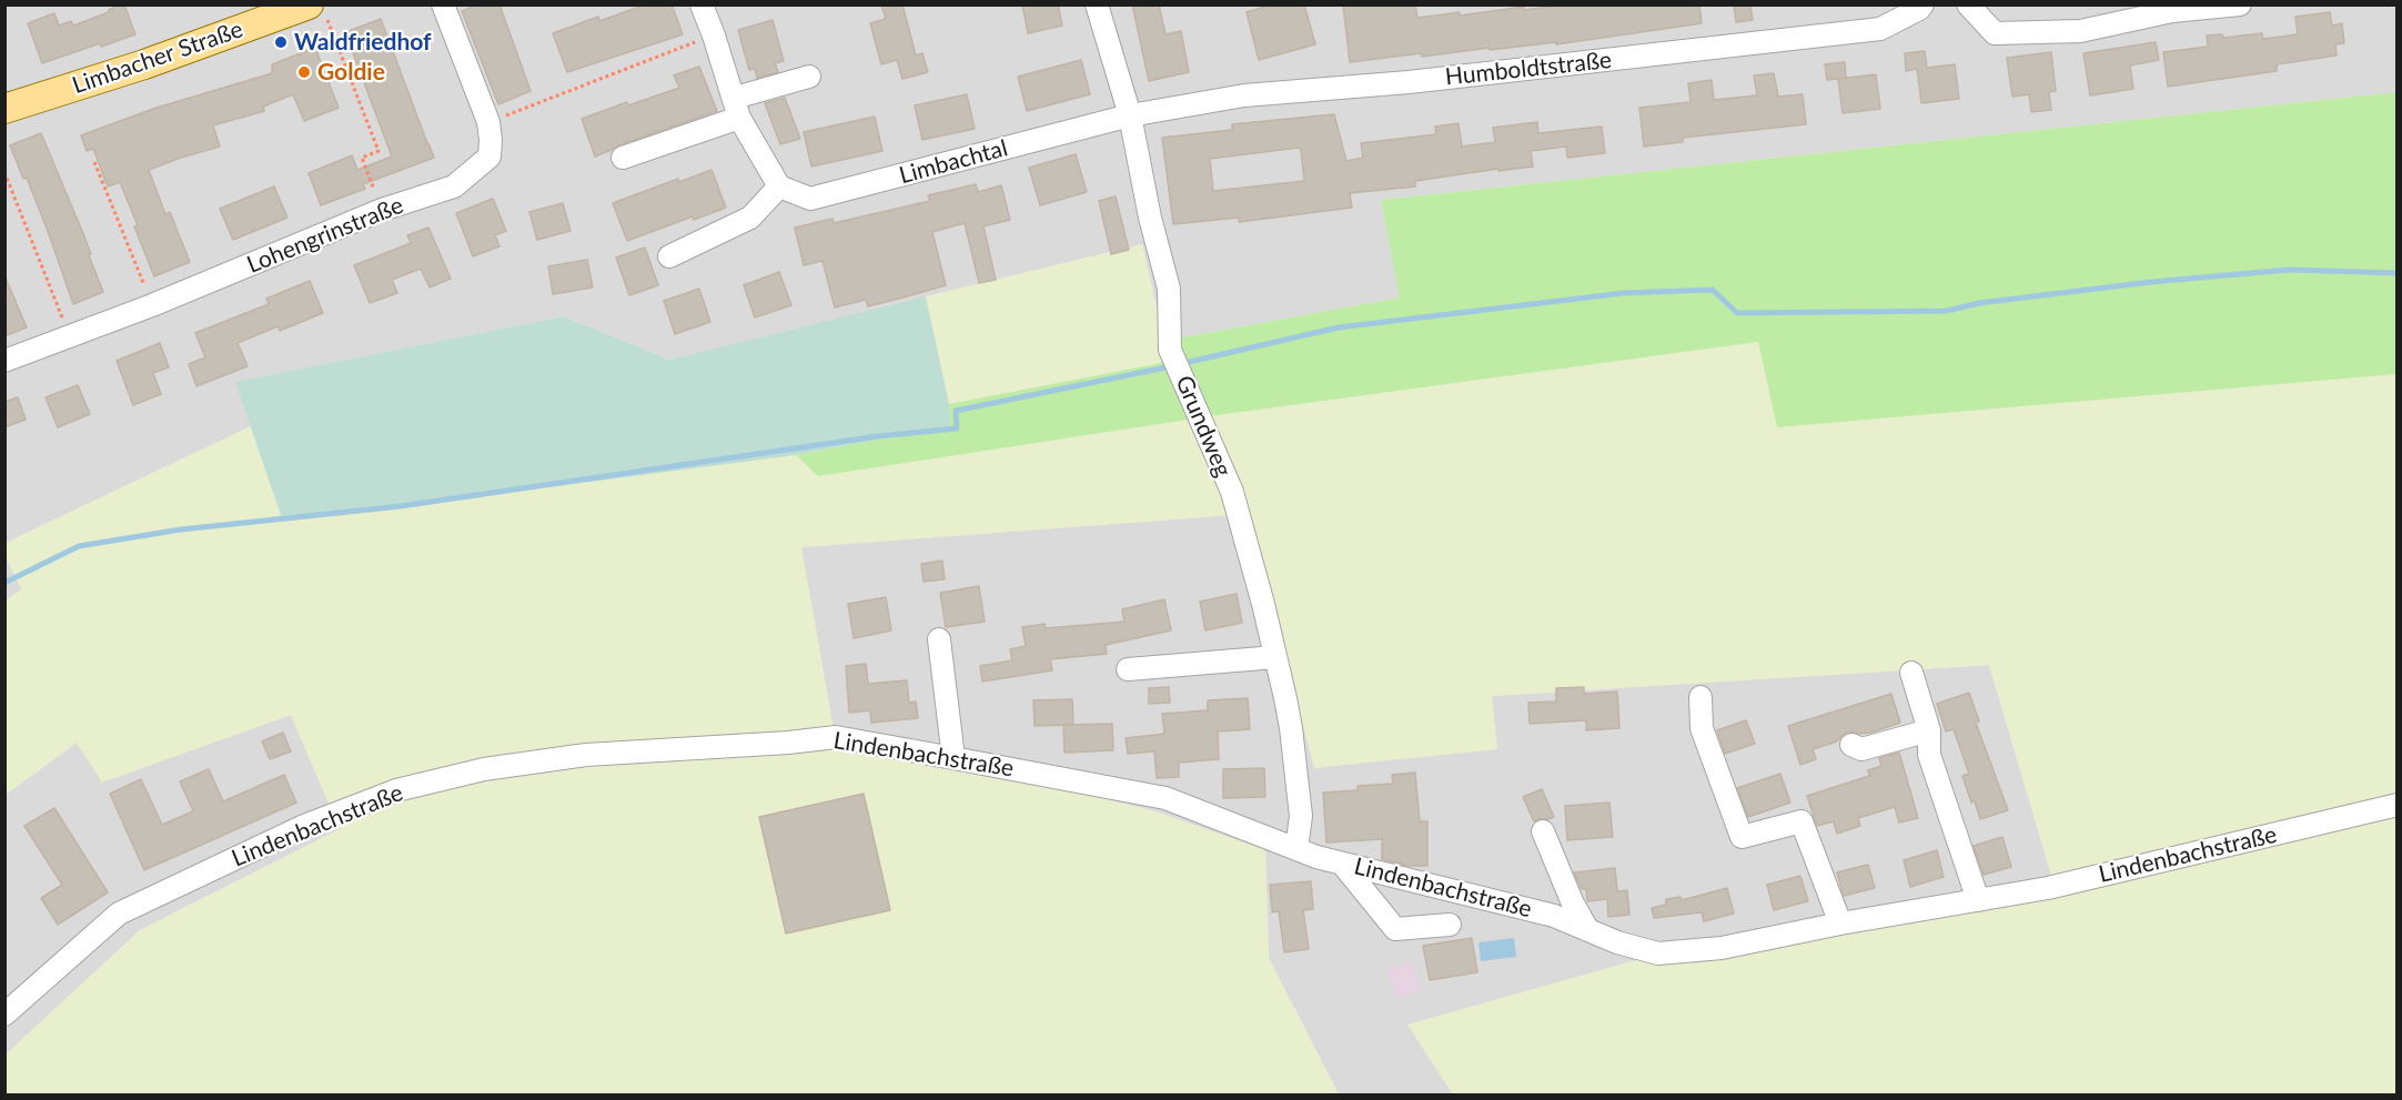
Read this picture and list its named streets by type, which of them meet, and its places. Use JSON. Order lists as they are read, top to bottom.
{
  "streets": {
    "main road": ["Limbacher Straße"],
    "street": [
      "Humboldtstraße",
      "Limbachtal",
      "Lohengrinstraße",
      "Grundweg",
      "Lindenbachstraße"
    ]
  },
  "crossings": [
    ["Humboldtstraße", "Limbachtal"],
    ["Humboldtstraße", "Grundweg"],
    ["Limbachtal", "Grundweg"],
    ["Grundweg", "Lindenbachstraße"]
  ],
  "places": ["Waldfriedhof", "Goldie"]
}
